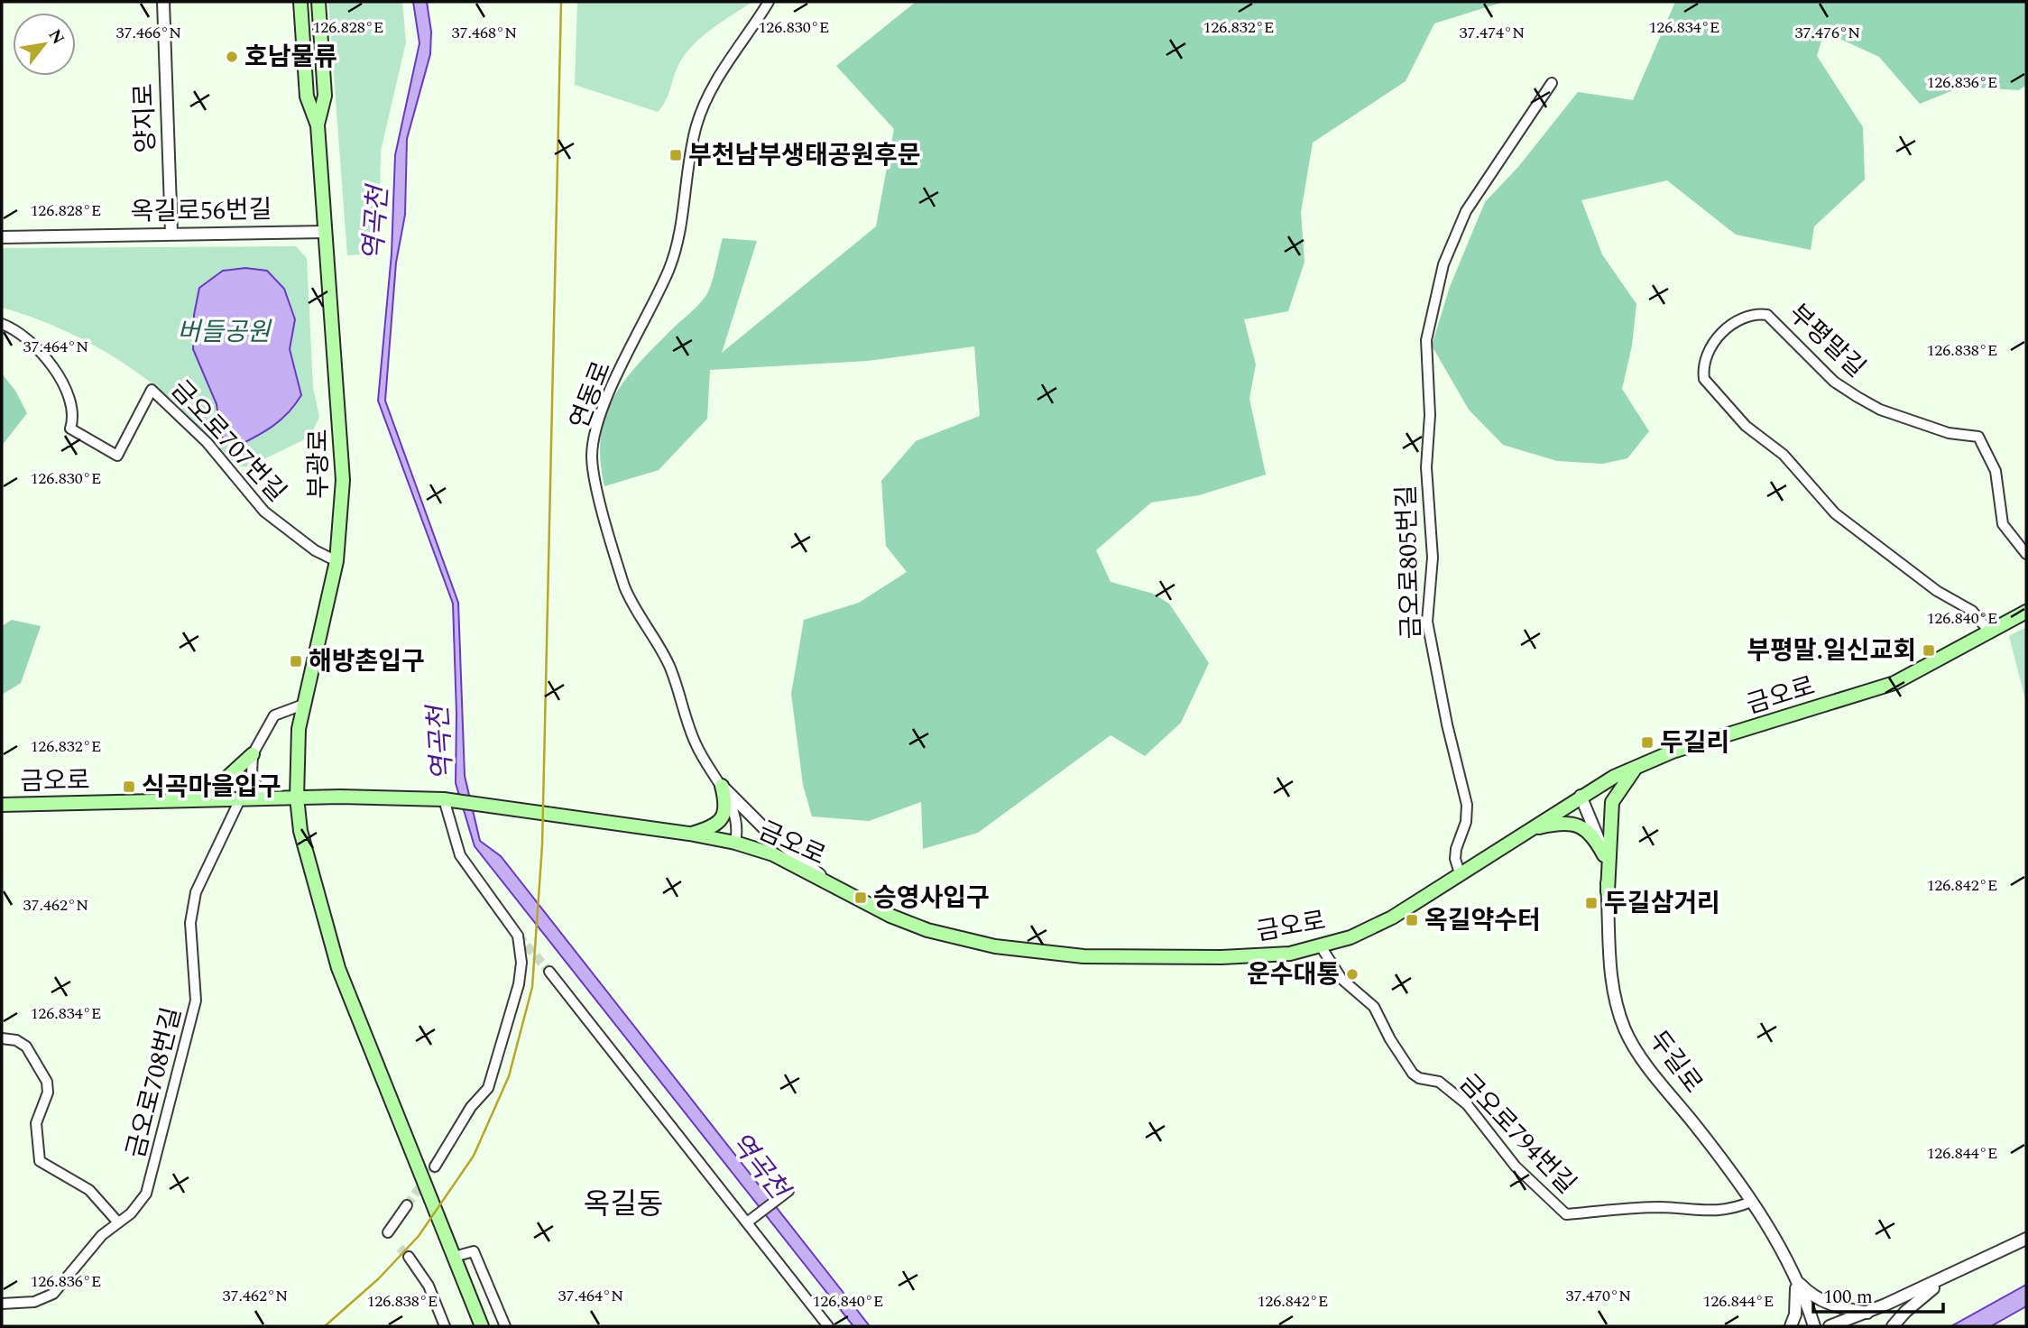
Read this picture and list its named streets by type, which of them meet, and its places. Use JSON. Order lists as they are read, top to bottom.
{
  "streets": {
    "main road": ["부광로", "금오로"],
    "street": [
      "양지로",
      "옥길로56번길",
      "부평말길",
      "연동로",
      "금오로707번길",
      "금오로805번길",
      "두길로",
      "금오로708번길",
      "금오로794번길"
    ]
  },
  "crossings": [
    ["양지로", "옥길로56번길"],
    ["옥길로56번길", "부광로"],
    ["부평말길", "금오로"],
    ["연동로", "금오로"],
    ["금오로707번길", "부광로"],
    ["부광로", "금오로"],
    ["금오로805번길", "금오로"],
    ["금오로", "두길로"],
    ["금오로", "금오로708번길"],
    ["금오로", "금오로794번길"],
    ["두길로", "금오로794번길"]
  ],
  "districts": ["옥길동"],
  "water": ["역곡천"],
  "parks": ["버들공원"],
  "places": {
    "other": ["호남물류", "운수대통"],
    "transit": [
      "부천남부생태공원후문",
      "부평말.일신교회",
      "해방촌입구",
      "두길리",
      "식곡마을입구",
      "승영사입구",
      "두길삼거리",
      "옥길약수터"
    ]
  },
  "scale_bar": "100 m",
  "north": "top right",
  "coordinates": [
    "126.828°E",
    "126.830°E",
    "126.832°E",
    "126.834°E",
    "37.476°N",
    "37.466°N",
    "37.468°N",
    "37.474°N",
    "126.836°E",
    "37.464°N",
    "126.838°E",
    "126.840°E",
    "126.842°E",
    "37.462°N",
    "126.844°E",
    "37.470°N"
  ]
}
